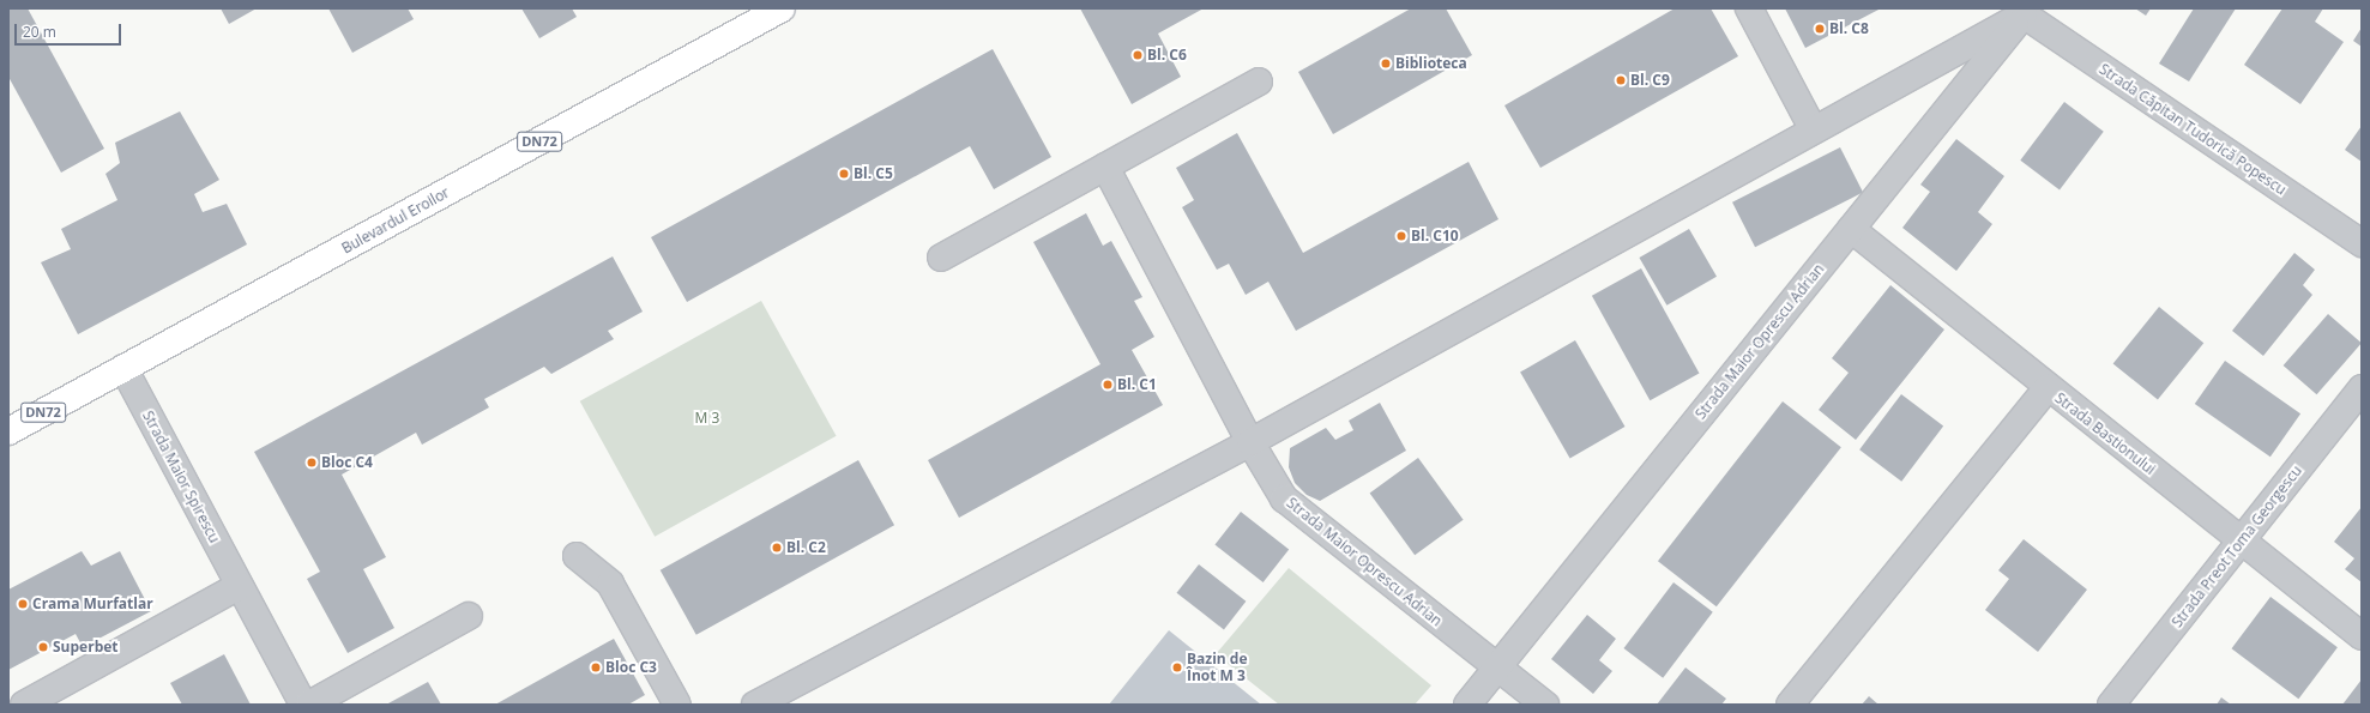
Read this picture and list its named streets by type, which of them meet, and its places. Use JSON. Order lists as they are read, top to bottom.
{
  "streets": {
    "main road": ["DN72", "Bulevardul Eroilor"],
    "street": [
      "Strada Căpitan Tudorică Popescu",
      "Strada Maior Oprescu Adrian",
      "Strada Bastionului",
      "Strada Maior Spirescu",
      "Strada Preot Toma Georgescu"
    ]
  },
  "crossings": [
    ["Strada Căpitan Tudorică Popescu", "Strada Maior Oprescu Adrian"],
    ["Bulevardul Eroilor", "Strada Maior Spirescu"],
    ["Strada Maior Oprescu Adrian", "Strada Bastionului"],
    ["Strada Bastionului", "Strada Preot Toma Georgescu"]
  ],
  "parks": ["M 3"],
  "places": [
    "Bl. C8",
    "Bl. C6",
    "Biblioteca",
    "Bl. C9",
    "Bl. C5",
    "Bl. C10",
    "Bl. C1",
    "Bloc C4",
    "Bl. C2",
    "Crama Murfatlar",
    "Superbet",
    "Bloc C3",
    "Bazin de Înot M 3"
  ],
  "scale_bar": "20 m"
}
